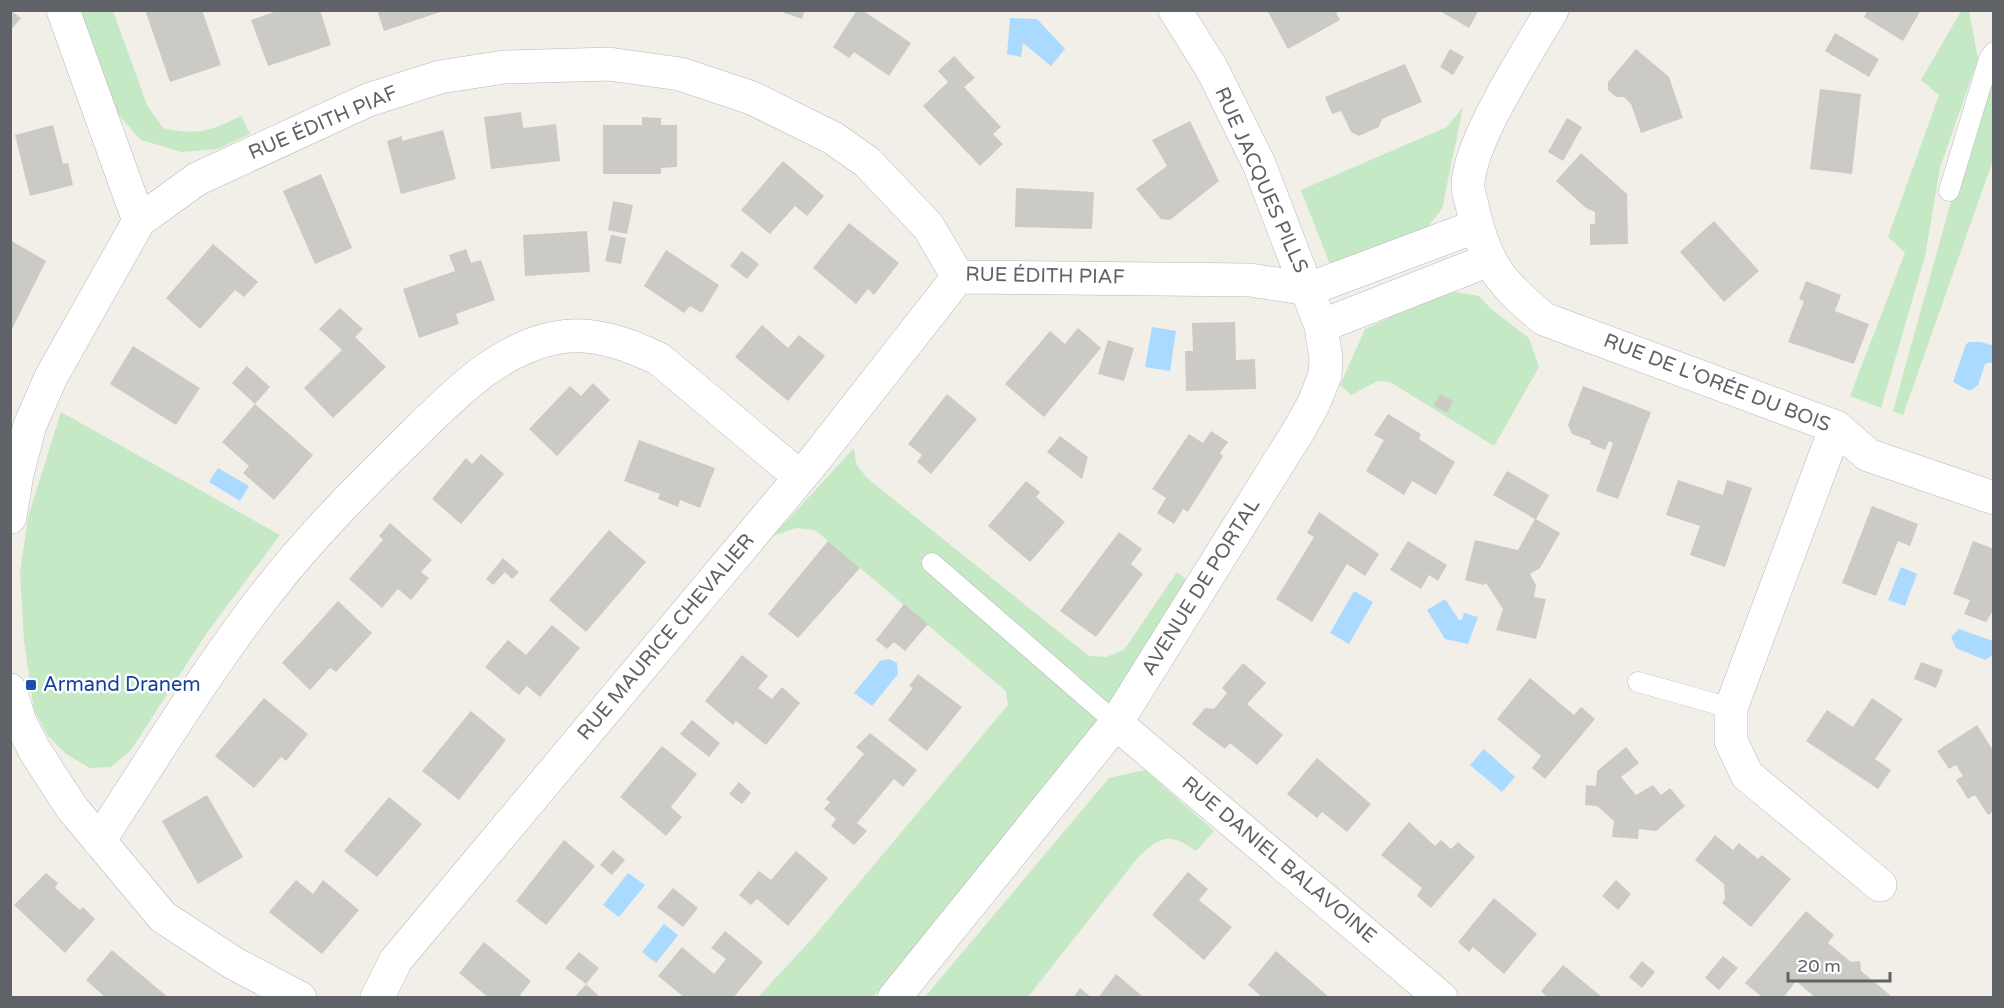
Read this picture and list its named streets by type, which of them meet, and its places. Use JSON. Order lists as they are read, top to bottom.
{
  "streets": {
    "street": [
      "RUE ÉDITH PIAF",
      "RUE JACQUES PILLS",
      "RUE DE L'ORÉE DU BOIS",
      "AVENUE DE PORTAL",
      "RUE MAURICE CHEVALIER",
      "RUE DANIEL BALAVOINE"
    ]
  },
  "crossings": [
    ["RUE ÉDITH PIAF", "RUE JACQUES PILLS"],
    ["RUE ÉDITH PIAF", "AVENUE DE PORTAL"],
    ["RUE ÉDITH PIAF", "RUE MAURICE CHEVALIER"],
    ["RUE JACQUES PILLS", "AVENUE DE PORTAL"],
    ["AVENUE DE PORTAL", "RUE DANIEL BALAVOINE"]
  ],
  "places": {
    "transit": ["Armand Dranem"]
  },
  "scale_bar": "20 m"
}
